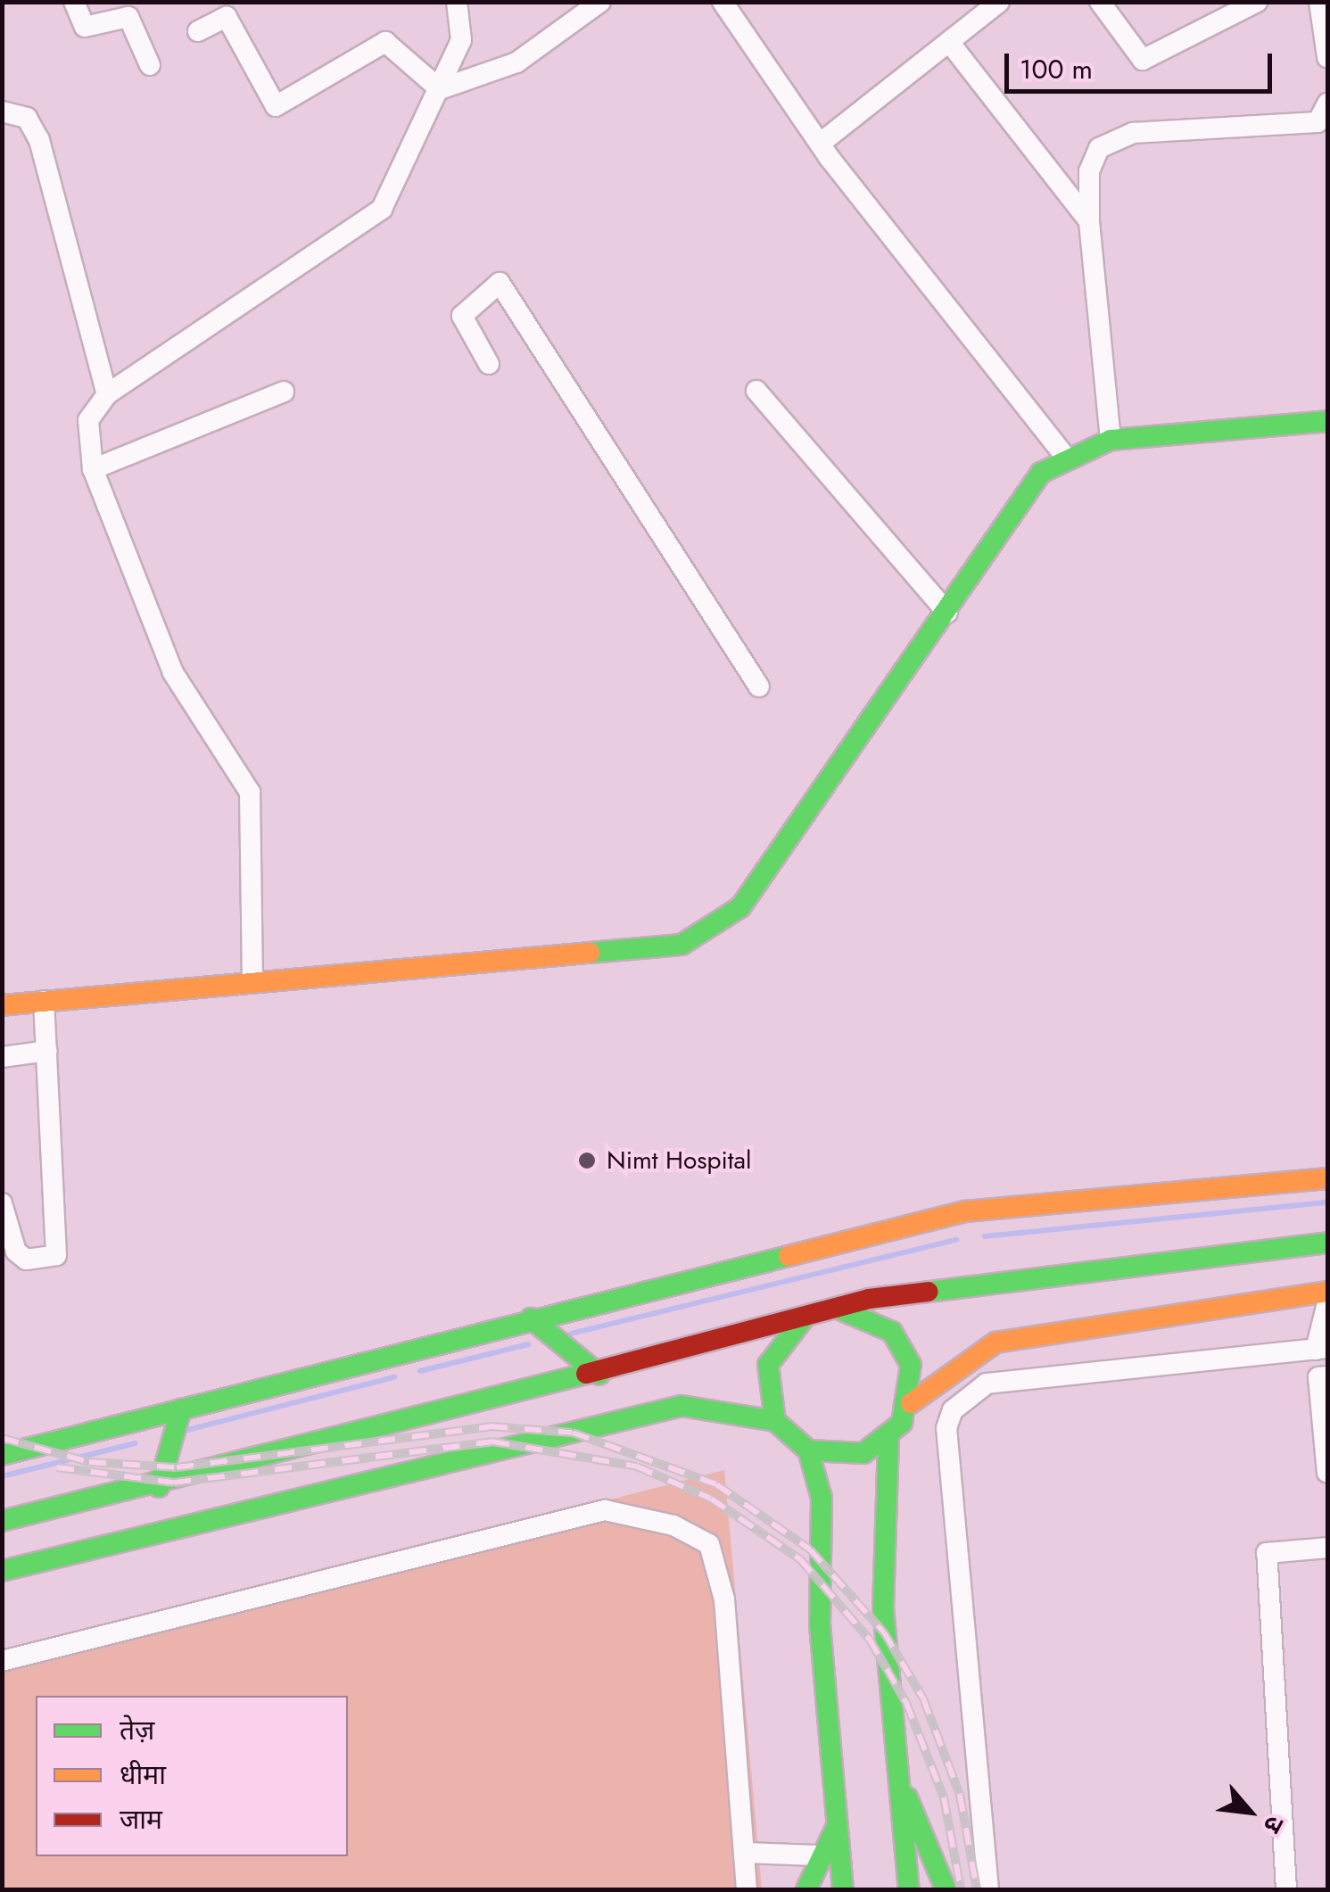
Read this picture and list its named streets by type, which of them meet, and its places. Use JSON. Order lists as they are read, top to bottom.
{
  "places": ["Nimt Hospital"],
  "legend": ["तेज़", "धीमा", "जाम"],
  "scale_bar": "100 m",
  "north": "bottom right"
}
